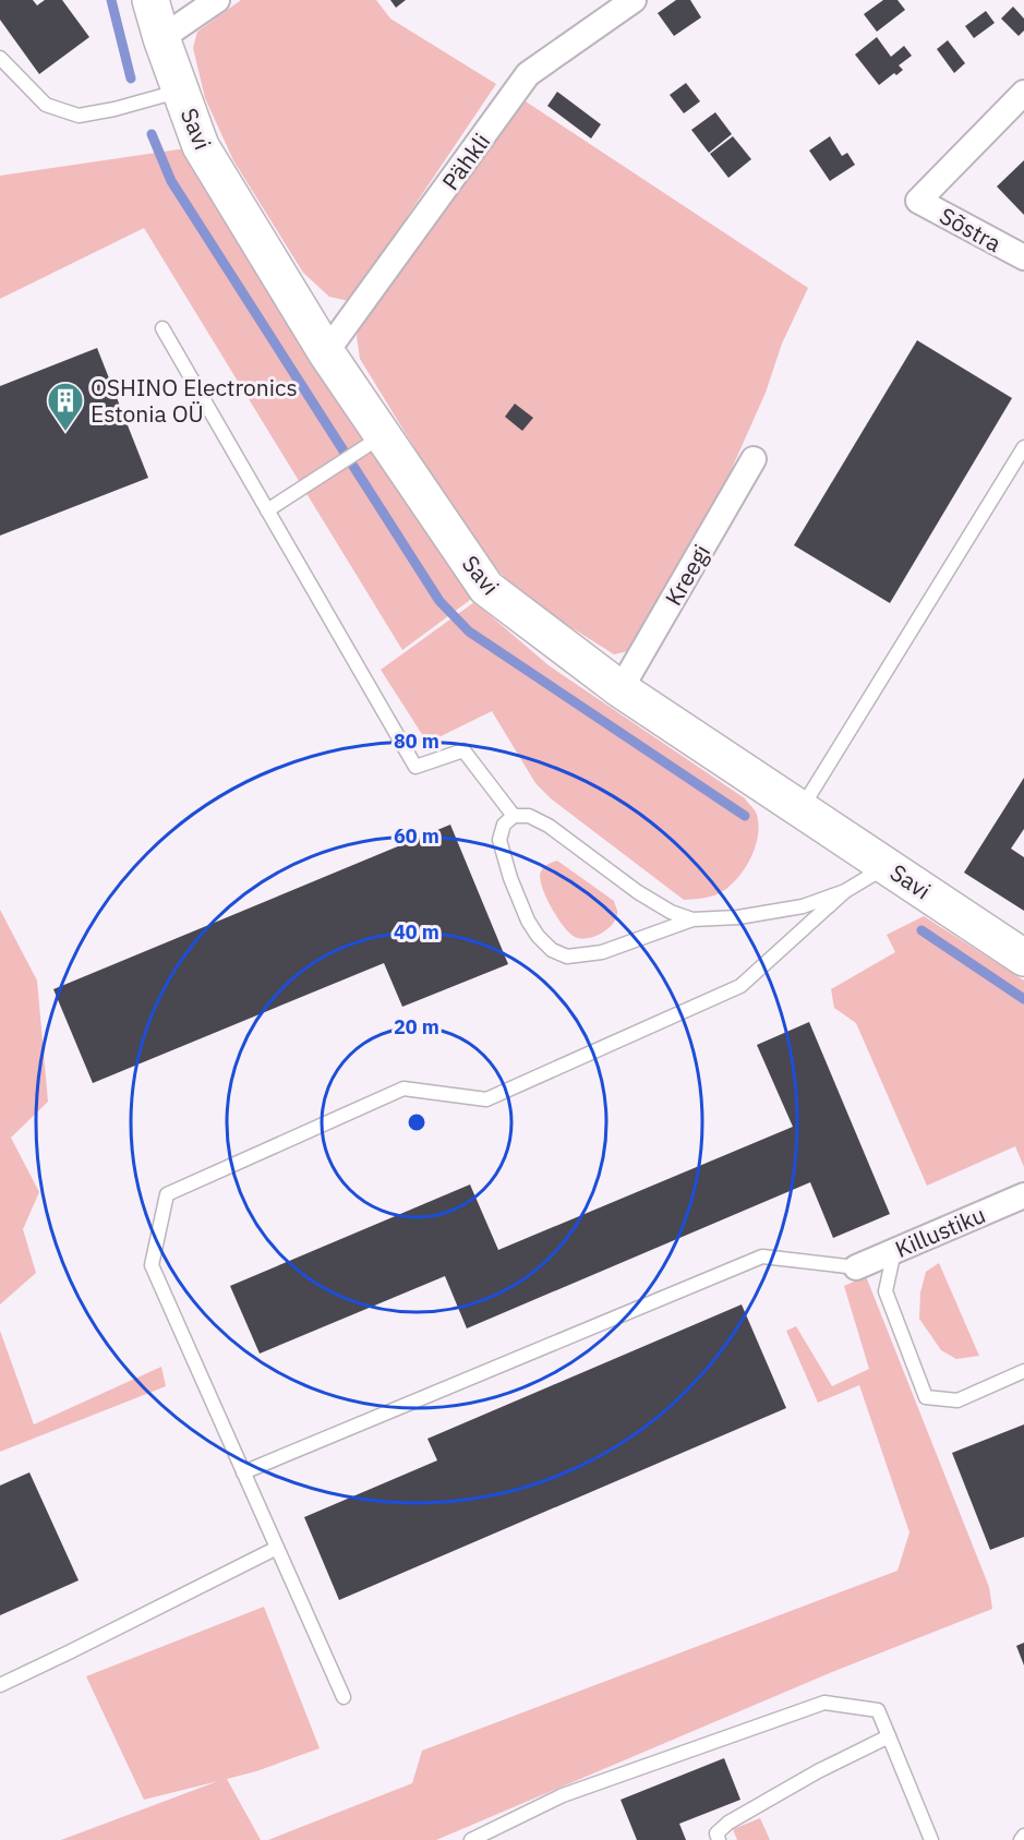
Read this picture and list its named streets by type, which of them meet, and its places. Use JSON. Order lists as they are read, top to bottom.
{
  "streets": {
    "street": [
      "Savi",
      "Pähkli",
      "Sõstra",
      "Kreegi",
      "Killustiku"
    ]
  },
  "crossings": [
    ["Savi", "Pähkli"],
    ["Savi", "Kreegi"]
  ],
  "places": {
    "building": ["OSHINO Electronics Estonia OÜ"]
  },
  "rings": [
    "80 m",
    "60 m",
    "40 m",
    "20 m"
  ]
}
